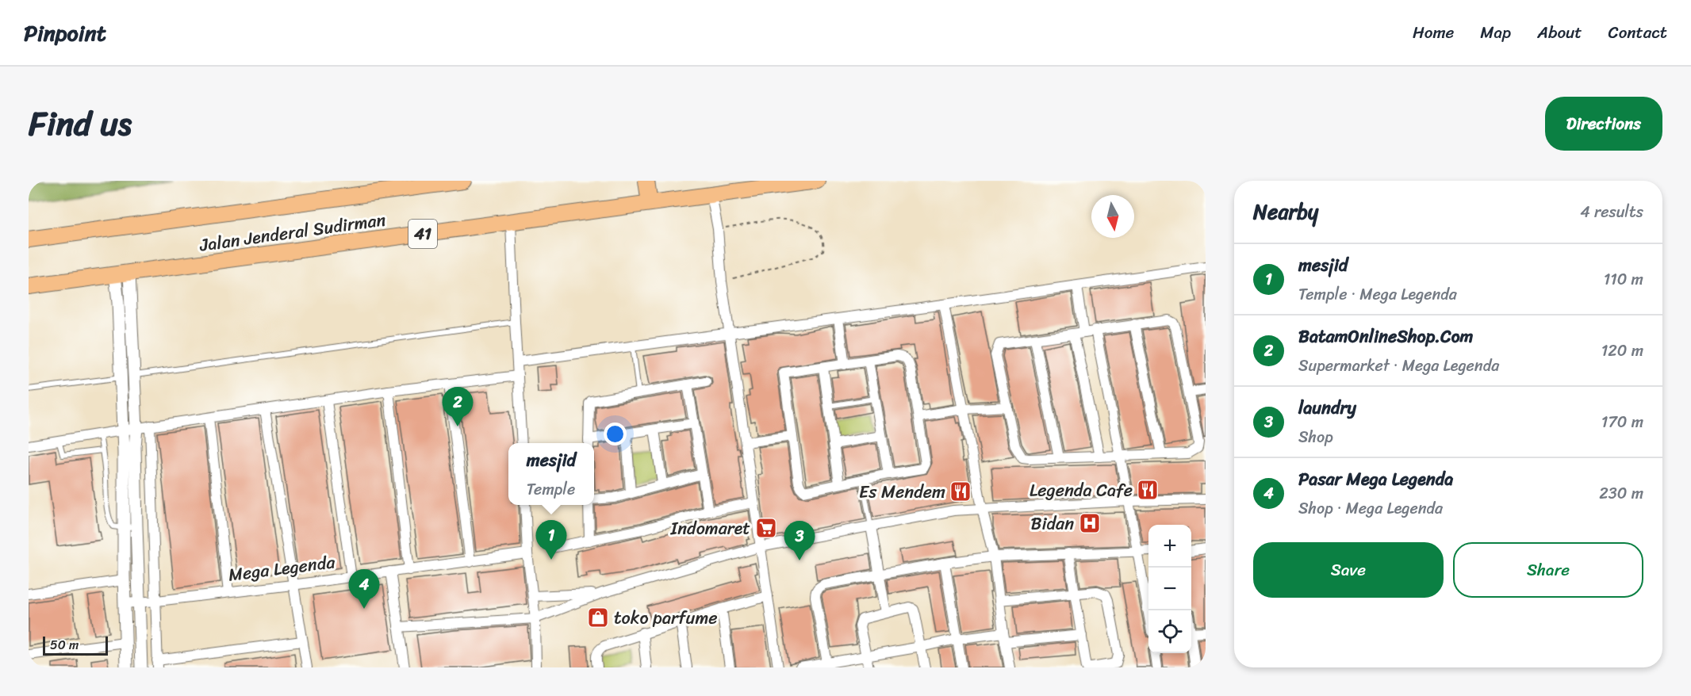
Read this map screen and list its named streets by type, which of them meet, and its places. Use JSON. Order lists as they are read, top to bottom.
{
  "streets": {
    "highway": ["Jalan Jenderal Sudirman", "41"],
    "street": ["Mega Legenda"]
  },
  "places": {
    "restaurant": ["Legenda Cafe", "Es Mendem"],
    "hospital": ["Bidan"],
    "supermarket": ["Indomaret"],
    "shop": ["toko parfume"]
  },
  "scale_bar": "50 m",
  "north": "bottom",
  "page": {
    "header": "Pinpoint",
    "nav": [
      "Home",
      "Map",
      "About",
      "Contact"
    ],
    "title": "Find us",
    "buttons": [
      "Directions",
      ["Save", "Share"]
    ],
    "heading": ["Nearby", "4 results"],
    "list": [
      {
        "mark": "1",
        "name": "mesjid",
        "note": "Temple · Mega Legenda",
        "value": "110 m"
      },
      {
        "mark": "2",
        "name": "BatamOnlineShop.Com",
        "note": "Supermarket · Mega Legenda",
        "value": "120 m"
      },
      {
        "mark": "3",
        "name": "laundry",
        "note": "Shop",
        "value": "170 m"
      },
      {
        "mark": "4",
        "name": "Pasar Mega Legenda",
        "note": "Shop · Mega Legenda",
        "value": "230 m"
      }
    ],
    "pins": [
      "2",
      "1",
      "3",
      "4"
    ],
    "popup": ["mesjid", "Temple"],
    "map_buttons": ["+", "−"],
    "scale": "50 m"
  }
}
